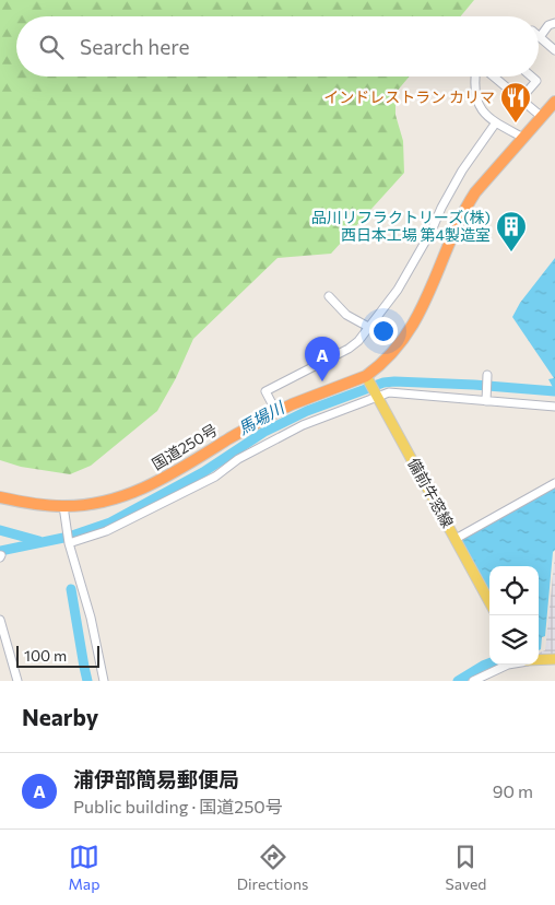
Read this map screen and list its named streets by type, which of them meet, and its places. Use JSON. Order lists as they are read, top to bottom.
{
  "streets": {
    "highway": ["国道250号"],
    "main road": ["備前牛窓線"]
  },
  "crossings": [
    ["国道250号", "備前牛窓線"]
  ],
  "water": ["馬場川"],
  "places": {
    "restaurant": ["インドレストラン カリマ"],
    "building": ["品川リフラクトリーズ(株) 西日本工場 第4製造室"]
  },
  "scale_bar": "100 m",
  "page": {
    "search": "Search here",
    "pins": "A",
    "scale": "100 m",
    "heading": "Nearby",
    "list": [
      {
        "mark": "A",
        "name": "浦伊部簡易郵便局",
        "note": "Public building · 国道250号",
        "value": "90 m"
      }
    ],
    "nav": ["Map", "Directions", "Saved"]
  }
}
